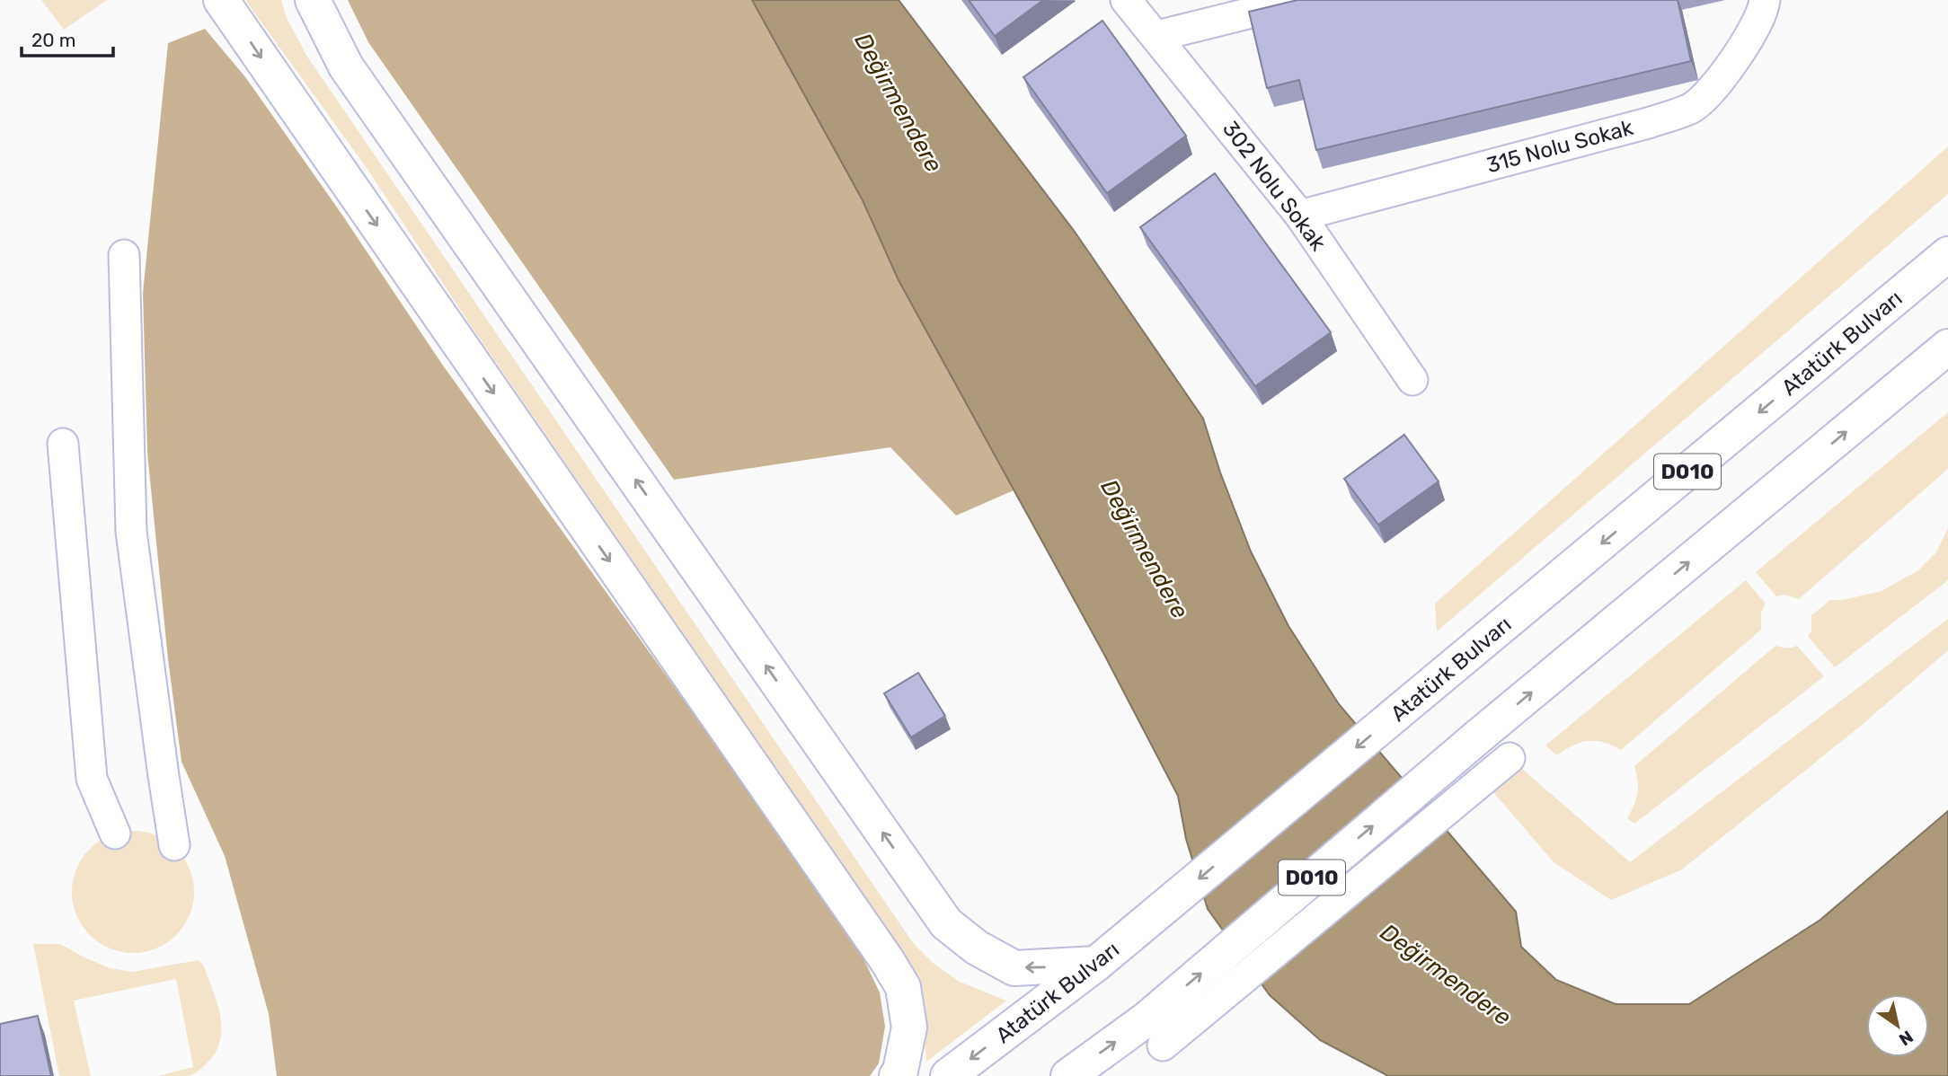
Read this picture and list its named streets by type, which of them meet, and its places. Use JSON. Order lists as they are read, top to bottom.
{
  "streets": {
    "highway": ["Atatürk Bulvarı", "D010"],
    "street": ["315 Nolu Sokak", "302 Nolu Sokak"]
  },
  "crossings": [
    ["315 Nolu Sokak", "302 Nolu Sokak"]
  ],
  "water": ["Değirmendere"],
  "scale_bar": "20 m",
  "north": "bottom right"
}
